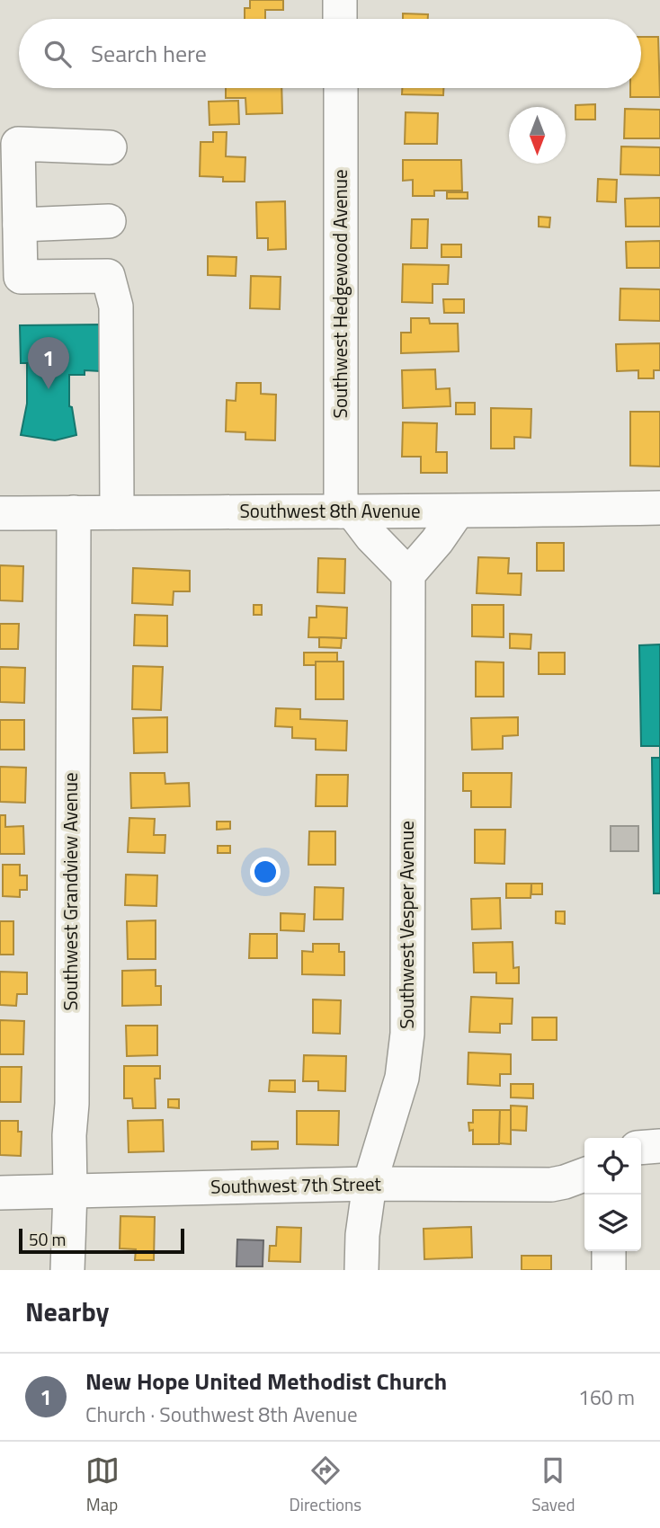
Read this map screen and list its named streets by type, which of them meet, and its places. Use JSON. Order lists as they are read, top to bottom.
{
  "streets": {
    "street": [
      "Southwest Hedgewood Avenue",
      "Southwest 8th Avenue",
      "Southwest Grandview Avenue",
      "Southwest Vesper Avenue",
      "Southwest 7th Street"
    ]
  },
  "crossings": [
    ["Southwest Hedgewood Avenue", "Southwest 8th Avenue"],
    ["Southwest 8th Avenue", "Southwest Grandview Avenue"],
    ["Southwest Grandview Avenue", "Southwest 7th Street"],
    ["Southwest Vesper Avenue", "Southwest 7th Street"]
  ],
  "scale_bar": "50 m",
  "north": "bottom",
  "page": {
    "search": "Search here",
    "pins": "1",
    "scale": "50 m",
    "heading": "Nearby",
    "list": [
      {
        "mark": "1",
        "name": "New Hope United Methodist Church",
        "note": "Church · Southwest 8th Avenue",
        "value": "160 m"
      }
    ],
    "nav": ["Map", "Directions", "Saved"]
  }
}
